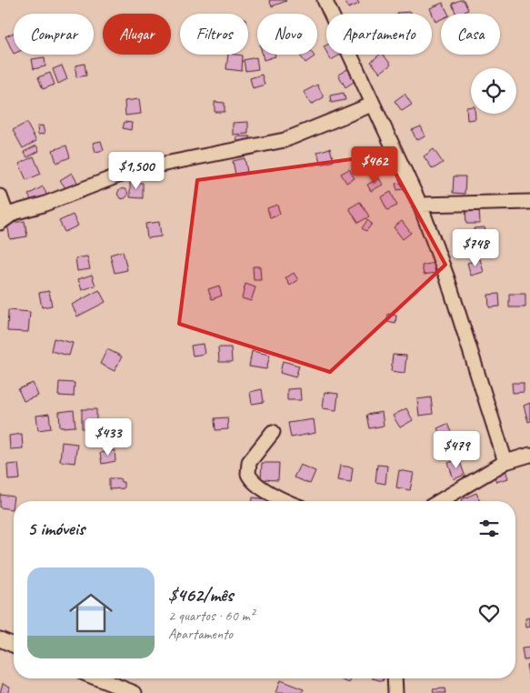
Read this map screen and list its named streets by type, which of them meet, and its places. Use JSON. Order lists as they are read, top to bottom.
{
  "page": {
    "chip": [
      "Comprar",
      "Alugar",
      "Filtros",
      "Novo",
      "Apartamento",
      "Casa"
    ],
    "price": [
      "$462",
      "$1,500",
      "$748",
      "$433",
      "$479"
    ],
    "heading": "5 imóveis",
    "list": [
      {
        "name": "$462/mês",
        "note": "2 quartos · 60 m² · Apartamento"
      }
    ]
  }
}
